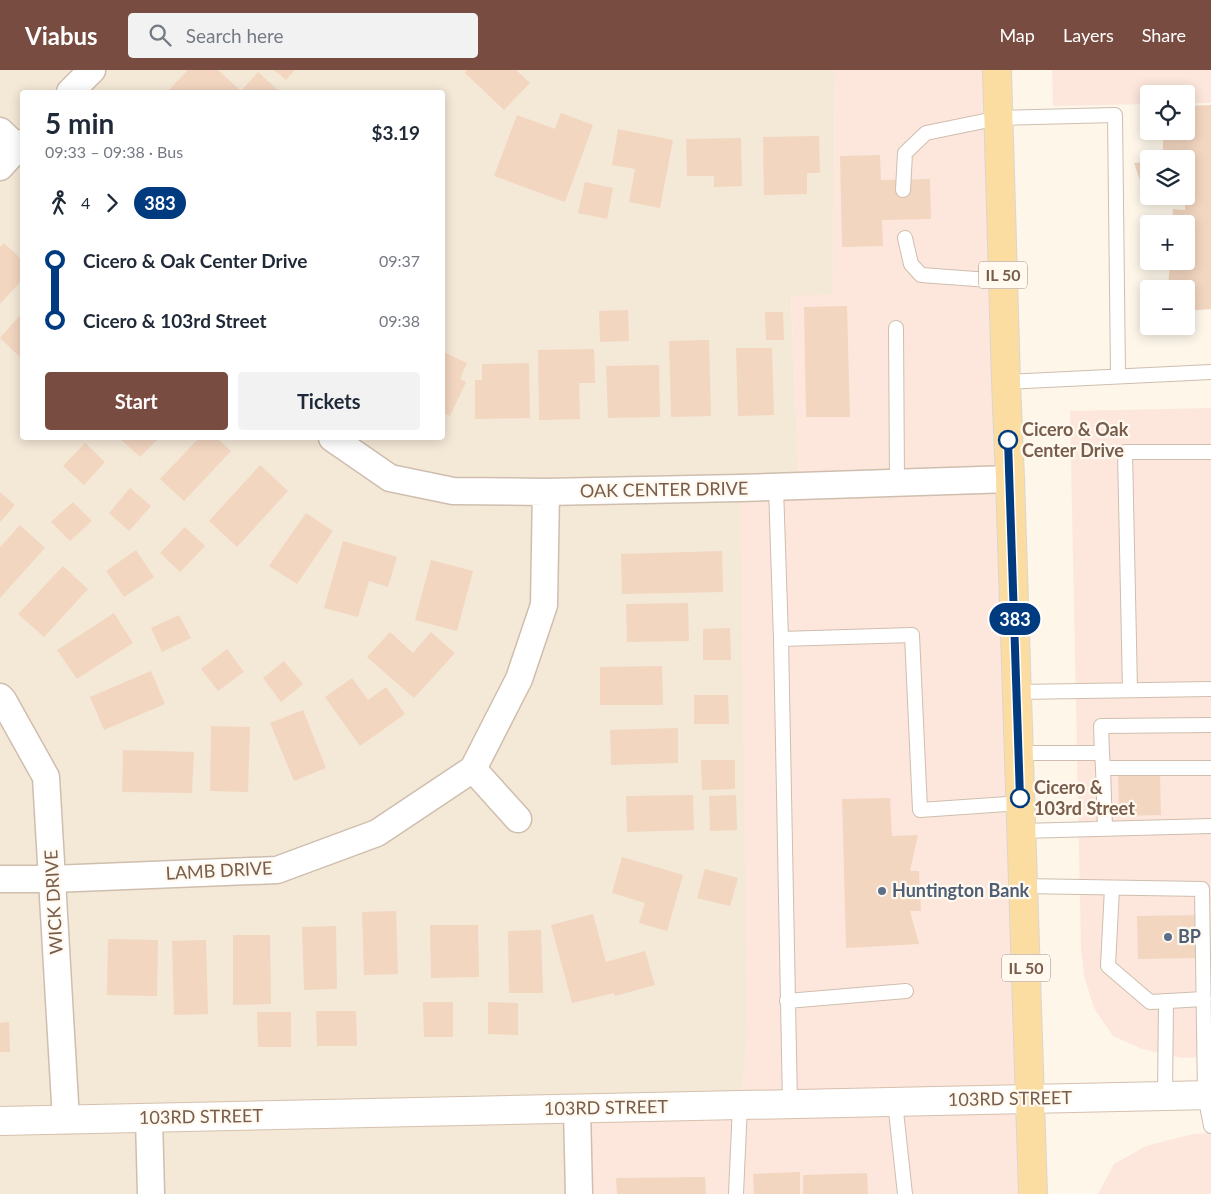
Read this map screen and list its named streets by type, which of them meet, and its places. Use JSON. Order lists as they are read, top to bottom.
{
  "streets": {
    "main road": ["IL 50", "103RD STREET"],
    "street": ["OAK CENTER DRIVE", "LAMB DRIVE", "WICK DRIVE"]
  },
  "crossings": [
    ["IL 50", "OAK CENTER DRIVE"],
    ["IL 50", "103RD STREET"],
    ["OAK CENTER DRIVE", "LAMB DRIVE"],
    ["LAMB DRIVE", "WICK DRIVE"],
    ["WICK DRIVE", "103RD STREET"]
  ],
  "places": [
    "Cicero & Oak Center Drive",
    "Cicero & 103rd Street",
    "Huntington Bank",
    "BP"
  ],
  "lines": ["bus line 383"],
  "page": {
    "header": "Viabus",
    "search": "Search here",
    "nav": ["Map", "Layers", "Share"],
    "on_map": "383",
    "map_buttons": ["+", "−"],
    "heading": ["5 min", "09:33 – 09:38 · Bus", "$3.19"],
    "legs": ["4", "383"],
    "list": [
      {
        "name": "Cicero & Oak Center Drive",
        "value": "09:37"
      },
      {
        "name": "Cicero & 103rd Street",
        "value": "09:38"
      }
    ],
    "buttons": ["Start", "Tickets"]
  }
}
